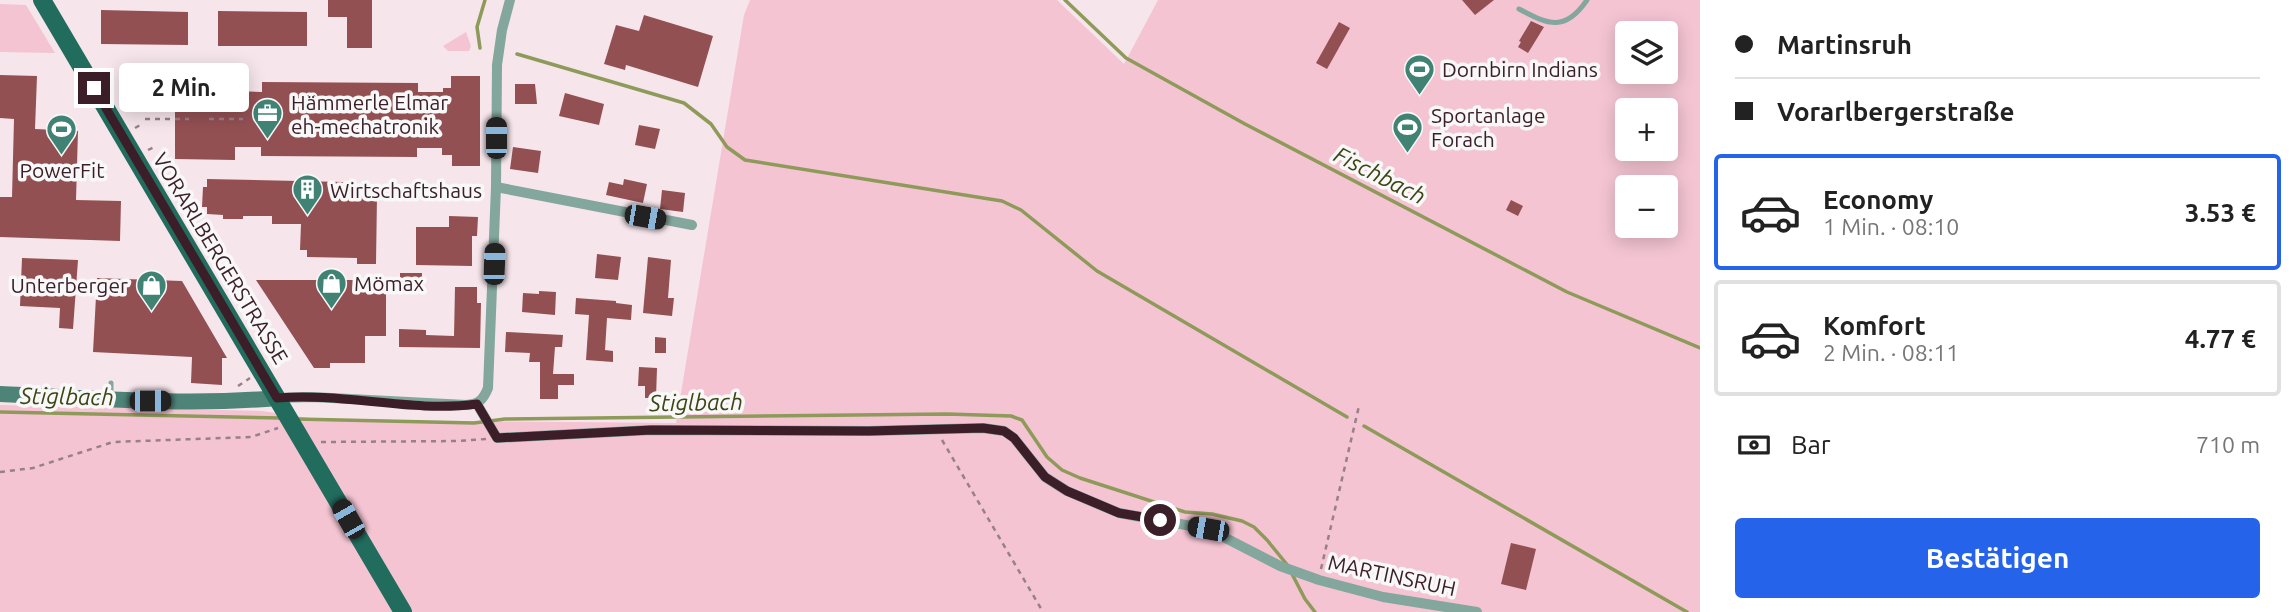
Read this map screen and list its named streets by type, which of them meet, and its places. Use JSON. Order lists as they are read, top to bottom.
{
  "streets": {
    "main road": ["VORARLBERGERSTRASSE"],
    "street": ["MARTINSRUH"]
  },
  "water": ["Fischbach", "Stiglbach"],
  "places": {
    "sports": ["Dornbirn Indians", "Sportanlage Forach", "PowerFit"],
    "office": ["Hämmerle Elmar eh-mechatronik"],
    "building": ["Wirtschaftshaus"],
    "shop": ["Mömax", "Unterberger"]
  },
  "page": {
    "banner": ["Martinsruh", "Vorarlbergerstraße"],
    "map_buttons": ["+", "−"],
    "bubble": "2 Min.",
    "list": [
      {
        "name": "Economy",
        "note": "1 Min. · 08:10",
        "value": "3.53 €"
      },
      {
        "name": "Komfort",
        "note": "2 Min. · 08:11",
        "value": "4.77 €"
      }
    ],
    "pay": ["Bar", "710 m"],
    "buttons": "Bestätigen"
  }
}
